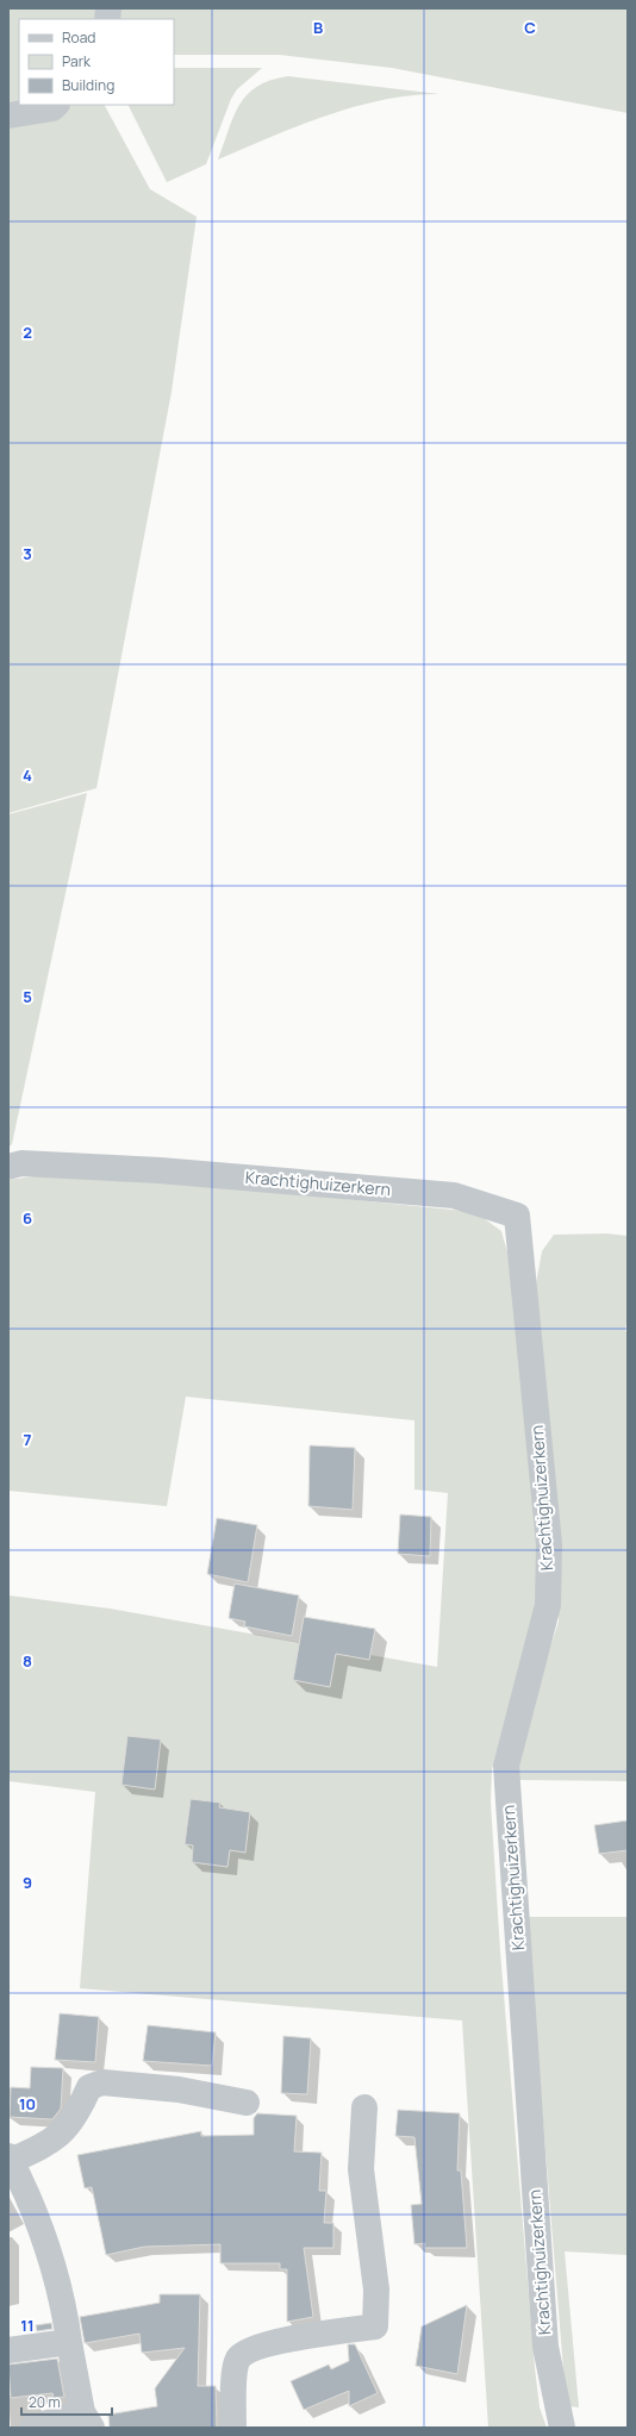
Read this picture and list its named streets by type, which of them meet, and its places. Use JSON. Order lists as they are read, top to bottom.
{
  "streets": {
    "street": ["Krachtighuizerkern"]
  },
  "legend": ["Road", "Park", "Building"],
  "scale_bar": "20 m",
  "grid": {
    "columns": ["B", "C"],
    "rows": [
      "2",
      "3",
      "4",
      "5",
      "6",
      "7",
      "8",
      "9",
      "10",
      "11"
    ]
  }
}
